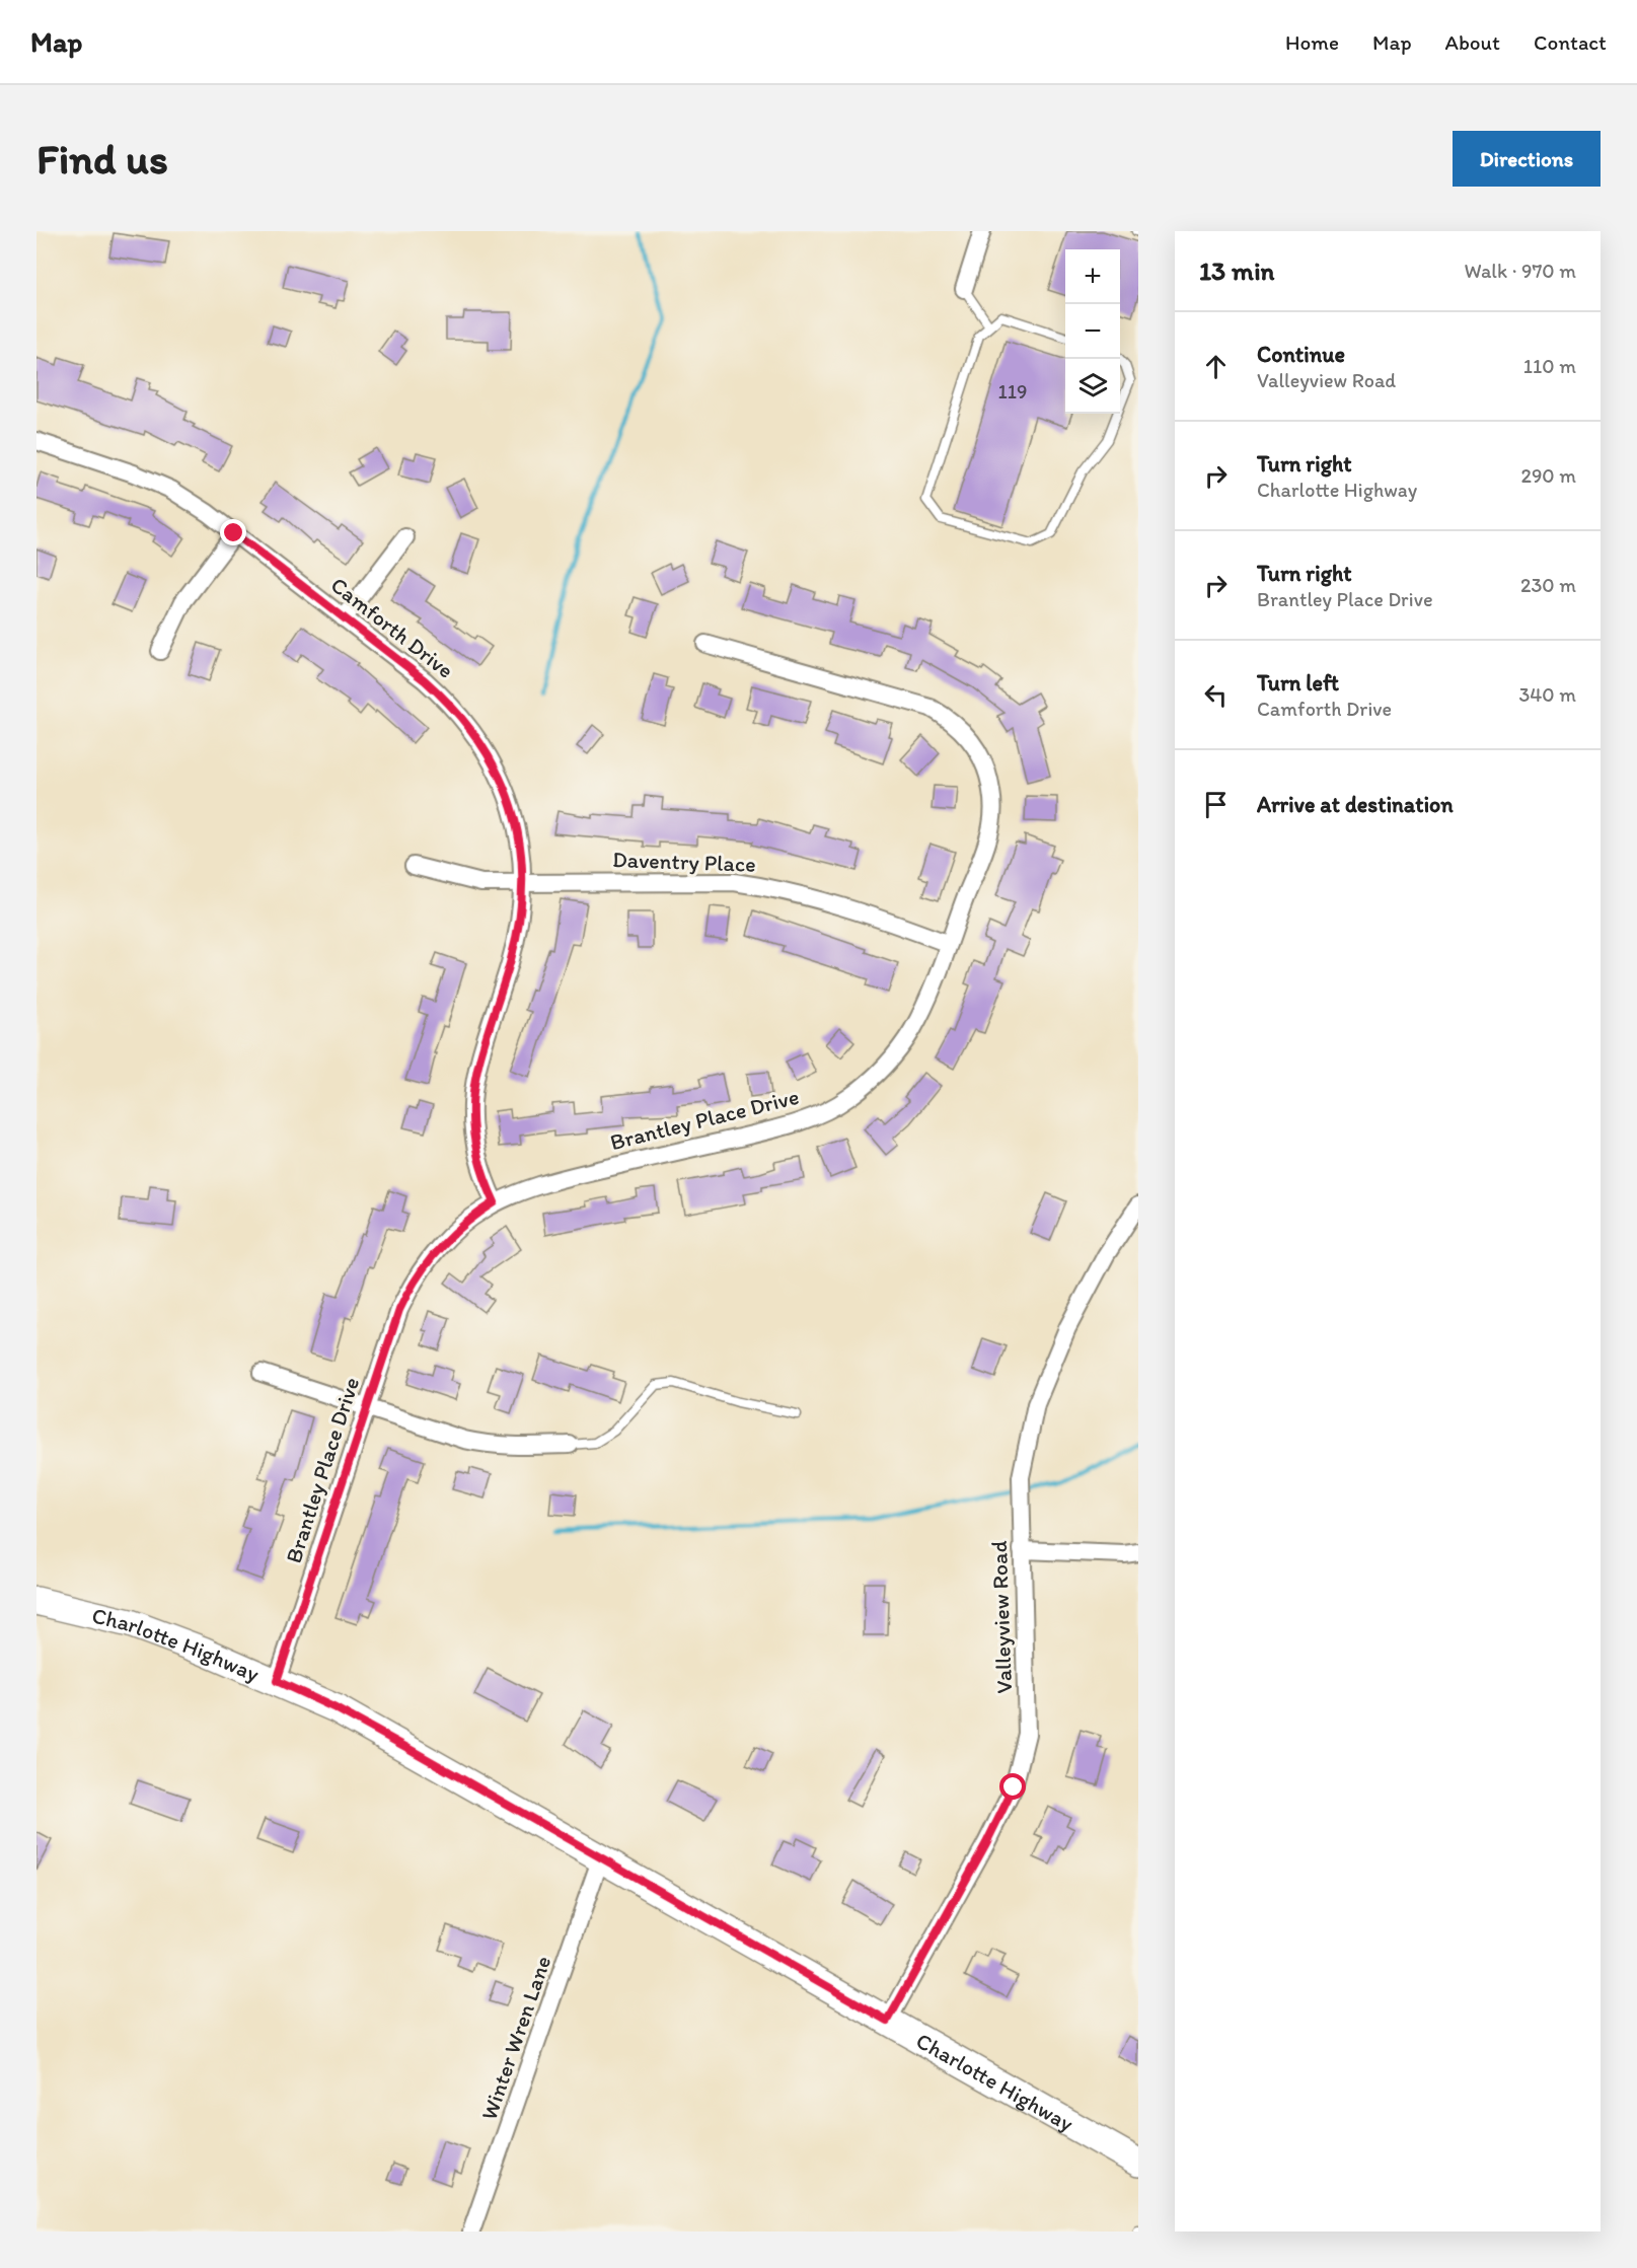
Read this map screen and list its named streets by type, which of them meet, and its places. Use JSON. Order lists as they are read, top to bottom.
{
  "streets": {
    "main road": ["Charlotte Highway"],
    "street": [
      "Camforth Drive",
      "Daventry Place",
      "Brantley Place Drive",
      "Valleyview Road",
      "Winter Wren Lane"
    ]
  },
  "crossings": [
    ["Camforth Drive", "Daventry Place"],
    ["Camforth Drive", "Brantley Place Drive"],
    ["Daventry Place", "Brantley Place Drive"],
    ["Brantley Place Drive", "Charlotte Highway"],
    ["Valleyview Road", "Charlotte Highway"],
    ["Charlotte Highway", "Winter Wren Lane"]
  ],
  "house_numbers": ["119"],
  "page": {
    "header": "Map",
    "nav": [
      "Home",
      "Map",
      "About",
      "Contact"
    ],
    "buttons": "Directions",
    "title": "Find us",
    "heading": ["13 min", "Walk · 970 m"],
    "map_buttons": ["+", "−"],
    "list": [
      ["Continue", "Valleyview Road", "110 m"],
      ["Turn right", "Charlotte Highway", "290 m"],
      ["Turn right", "Brantley Place Drive", "230 m"],
      ["Turn left", "Camforth Drive", "340 m"],
      "Arrive at destination"
    ]
  }
}
